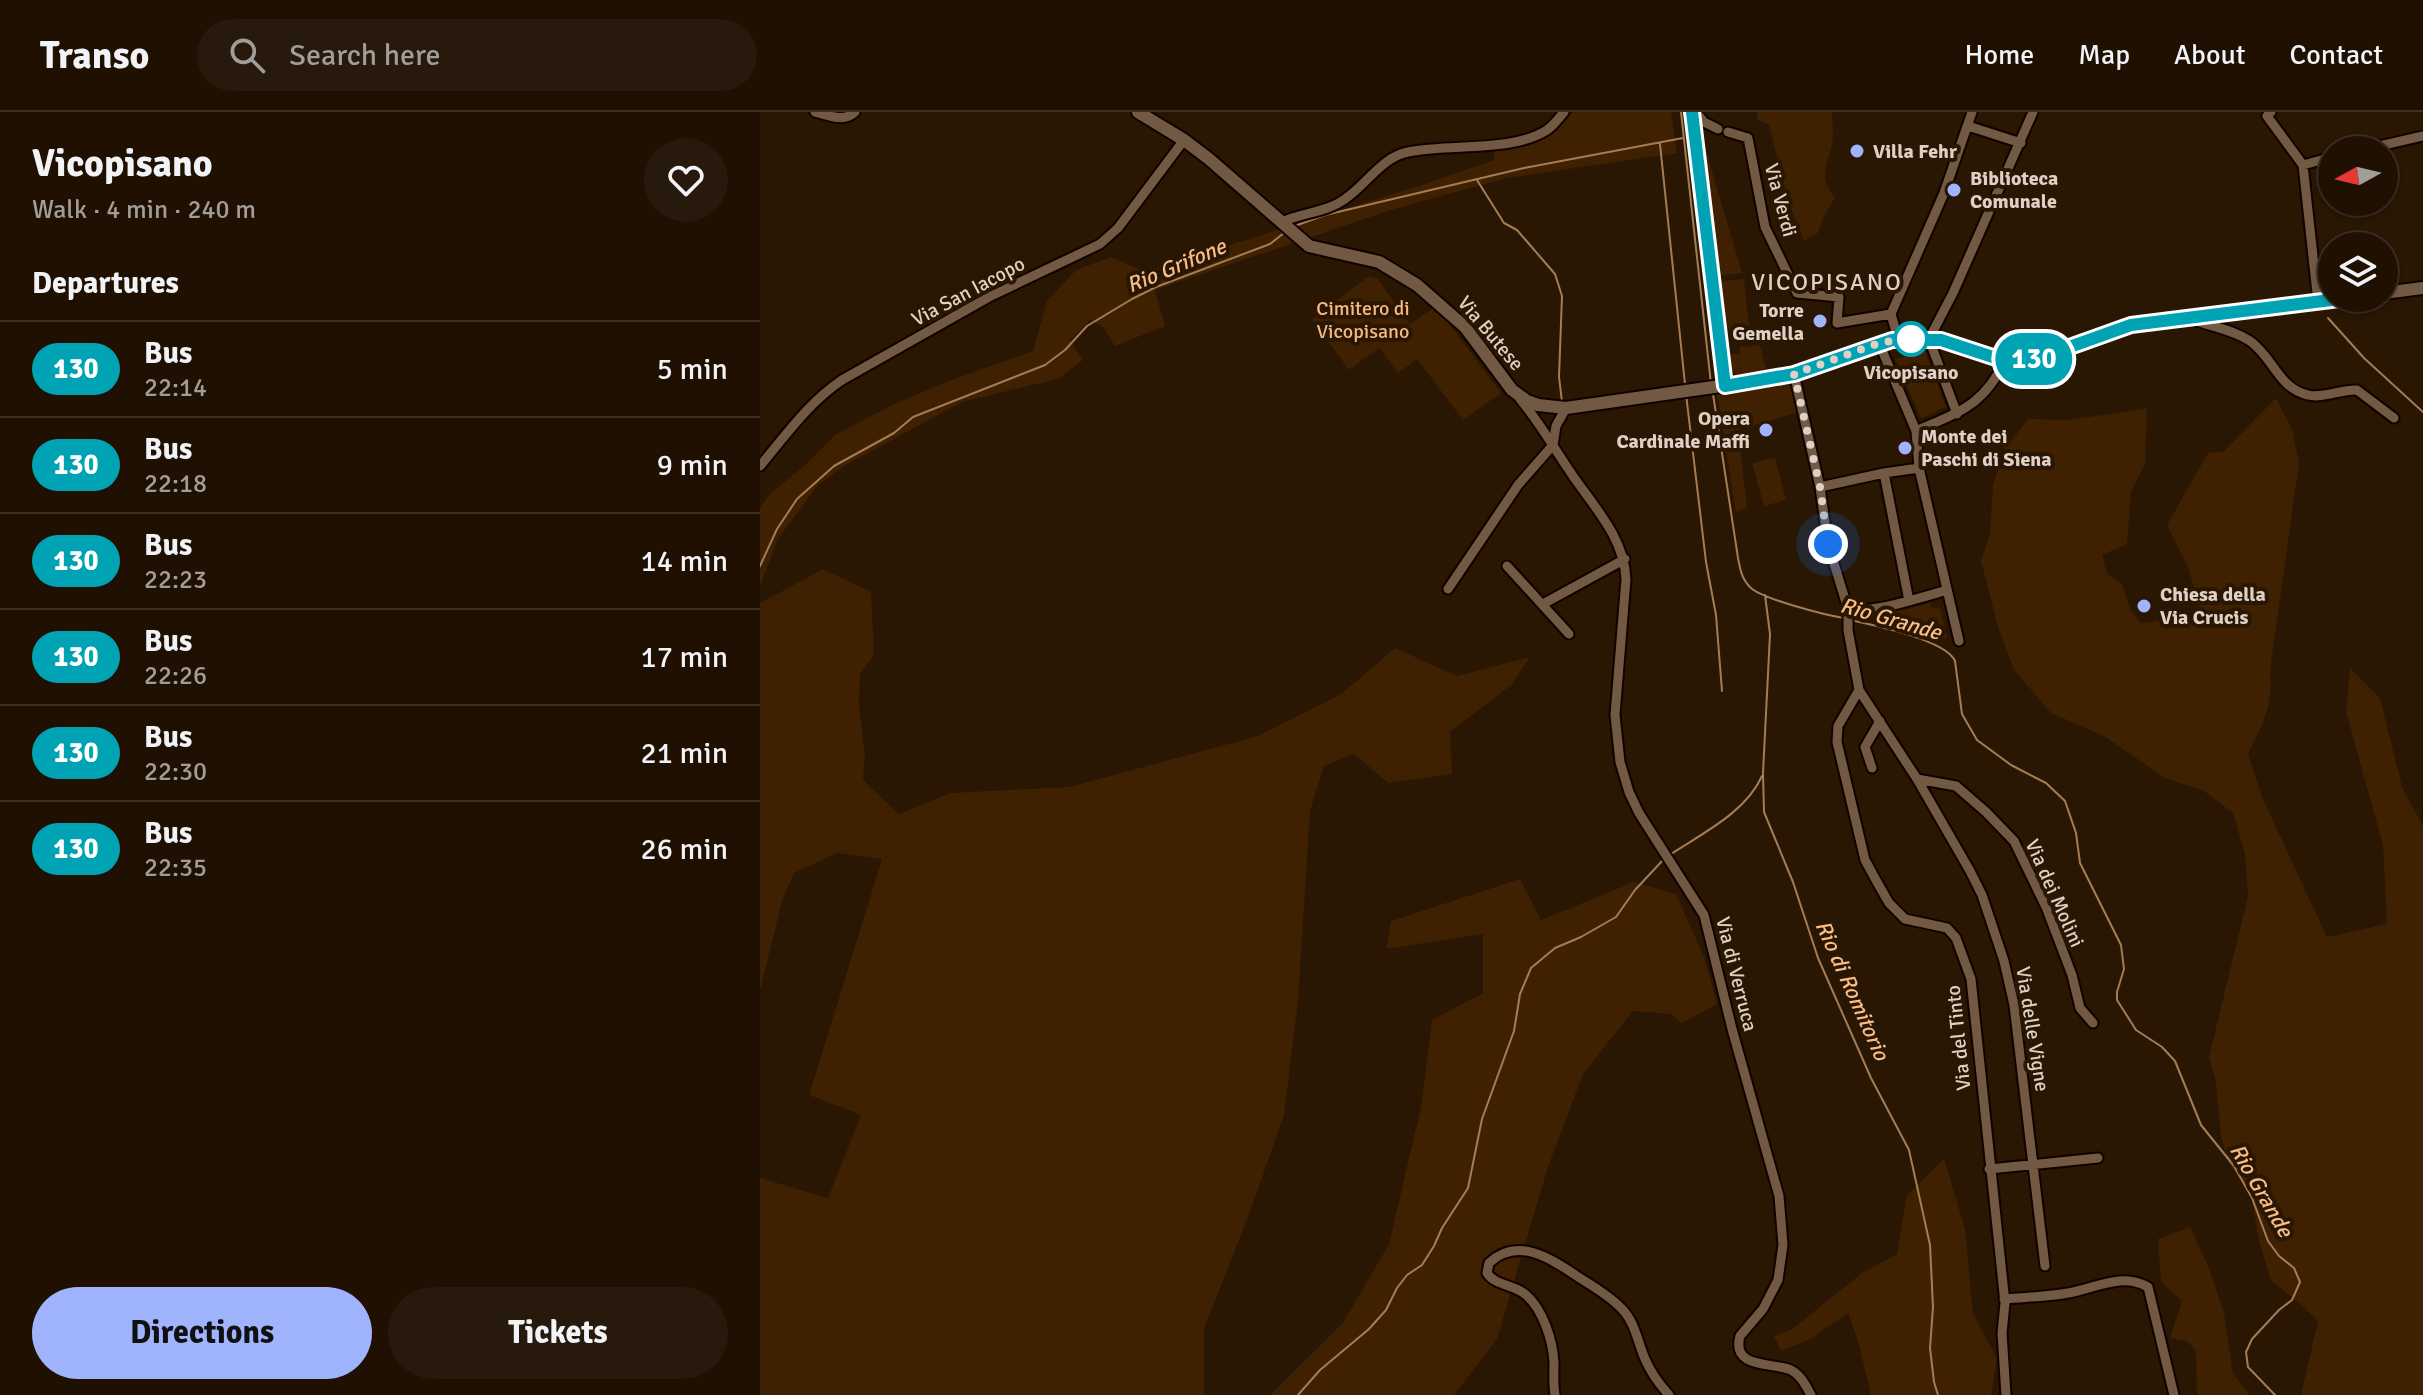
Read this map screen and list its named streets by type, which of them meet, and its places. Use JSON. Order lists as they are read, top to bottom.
{
  "streets": {
    "street": [
      "Via Verdi",
      "Via San Iacopo",
      "Via Butese",
      "Via dei Molini",
      "Via di Verruca",
      "Via delle Vigne",
      "Via del Tinto"
    ]
  },
  "crossings": [
    ["Via San Iacopo", "Via Butese"],
    ["Via Butese", "Via di Verruca"],
    ["Via dei Molini", "Via delle Vigne"],
    ["Via delle Vigne", "Via del Tinto"]
  ],
  "districts": ["VICOPISANO"],
  "water": ["Rio Grifone", "Rio Grande", "Rio di Romitorio"],
  "parks": ["Cimitero di Vicopisano"],
  "places": [
    "Villa Fehr",
    "Biblioteca Comunale",
    "Torre Gemella",
    "Vicopisano",
    "Opera Cardinale Maffi",
    "Monte dei Paschi di Siena",
    "Chiesa della Via Crucis"
  ],
  "lines": ["bus line 130"],
  "north": "left",
  "page": {
    "header": "Transo",
    "search": "Search here",
    "nav": [
      "Home",
      "Map",
      "About",
      "Contact"
    ],
    "heading": [
      ["Vicopisano", "Walk · 4 min · 240 m"],
      "Departures"
    ],
    "on_map": "130",
    "list": [
      {
        "mark": "130",
        "name": "Bus",
        "note": "22:14",
        "value": "5 min"
      },
      {
        "mark": "130",
        "name": "Bus",
        "note": "22:18",
        "value": "9 min"
      },
      {
        "mark": "130",
        "name": "Bus",
        "note": "22:23",
        "value": "14 min"
      },
      {
        "mark": "130",
        "name": "Bus",
        "note": "22:26",
        "value": "17 min"
      },
      {
        "mark": "130",
        "name": "Bus",
        "note": "22:30",
        "value": "21 min"
      },
      {
        "mark": "130",
        "name": "Bus",
        "note": "22:35",
        "value": "26 min"
      }
    ],
    "buttons": ["Directions", "Tickets"]
  }
}
